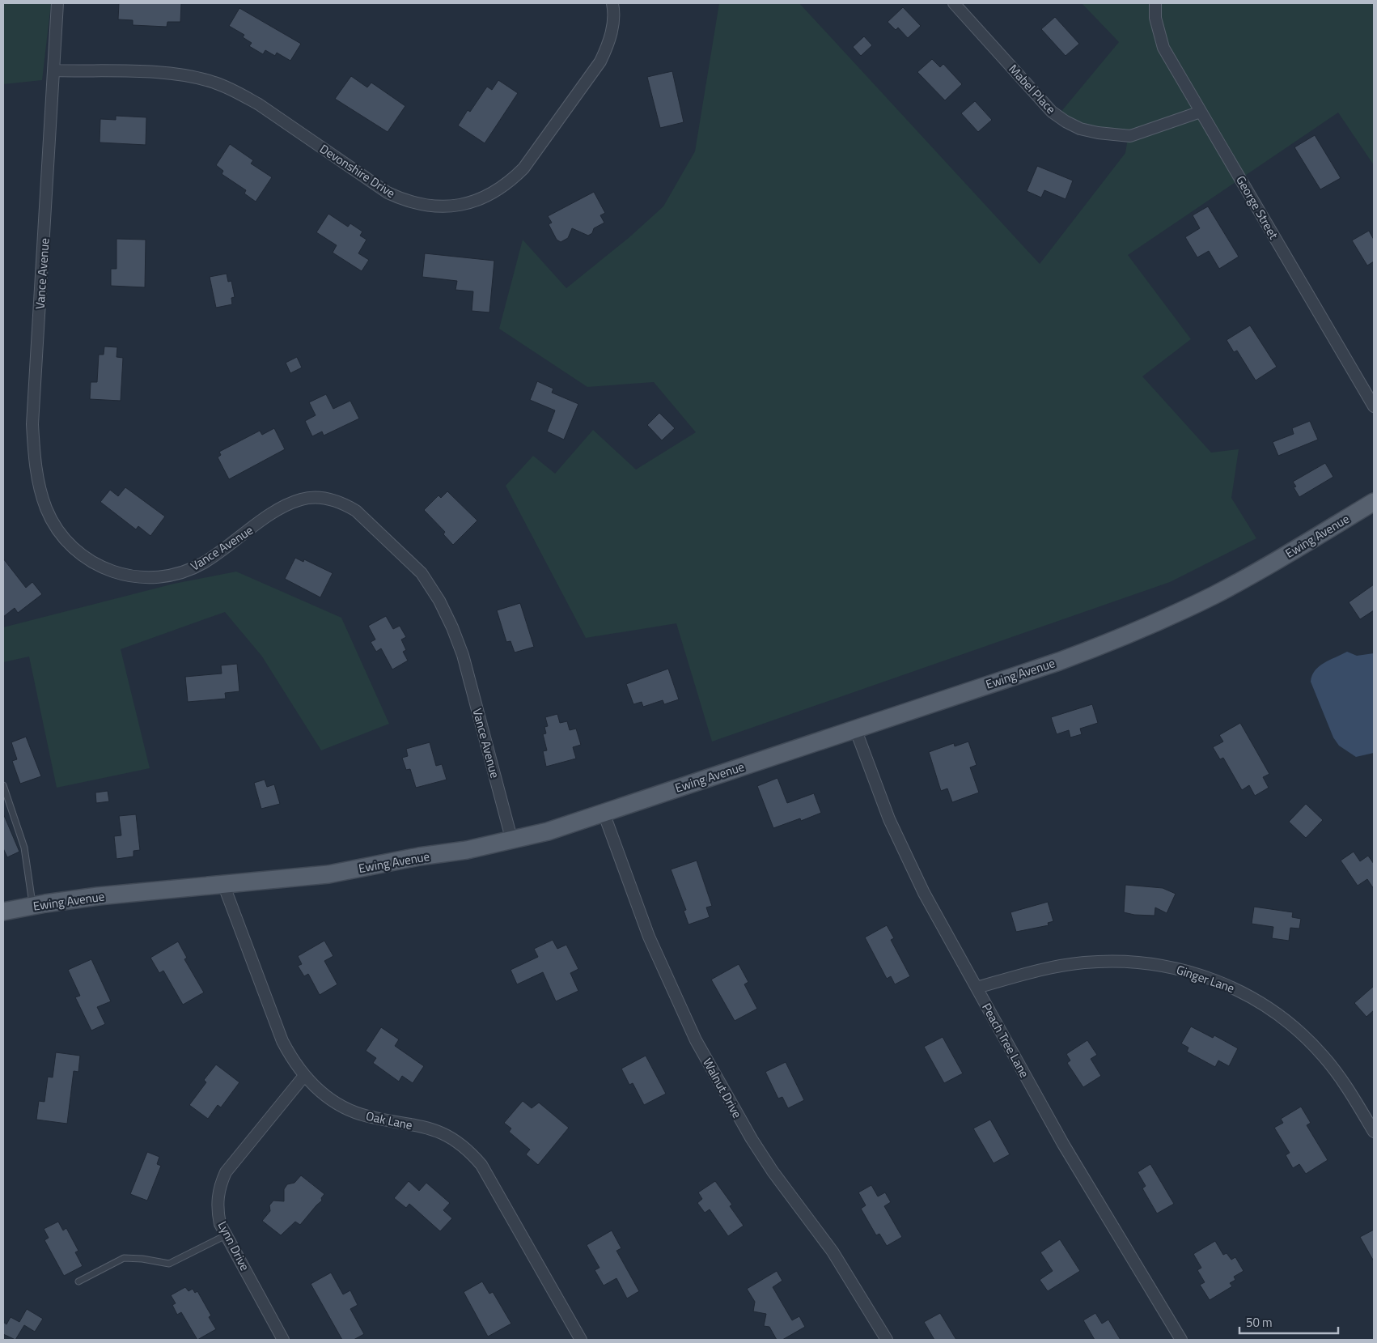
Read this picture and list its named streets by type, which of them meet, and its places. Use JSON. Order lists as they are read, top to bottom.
{
  "streets": {
    "main road": ["Ewing Avenue"],
    "street": [
      "Mabel Place",
      "Devonshire Drive",
      "George Street",
      "Vance Avenue",
      "Ginger Lane",
      "Peach Tree Lane",
      "Walnut Drive",
      "Oak Lane",
      "Lynn Drive"
    ]
  },
  "crossings": [
    ["Mabel Place", "George Street"],
    ["Devonshire Drive", "Vance Avenue"],
    ["Vance Avenue", "Ewing Avenue"],
    ["Ewing Avenue", "Peach Tree Lane"],
    ["Ewing Avenue", "Walnut Drive"],
    ["Ewing Avenue", "Oak Lane"],
    ["Ginger Lane", "Peach Tree Lane"],
    ["Oak Lane", "Lynn Drive"]
  ],
  "scale_bar": "50 m"
}
